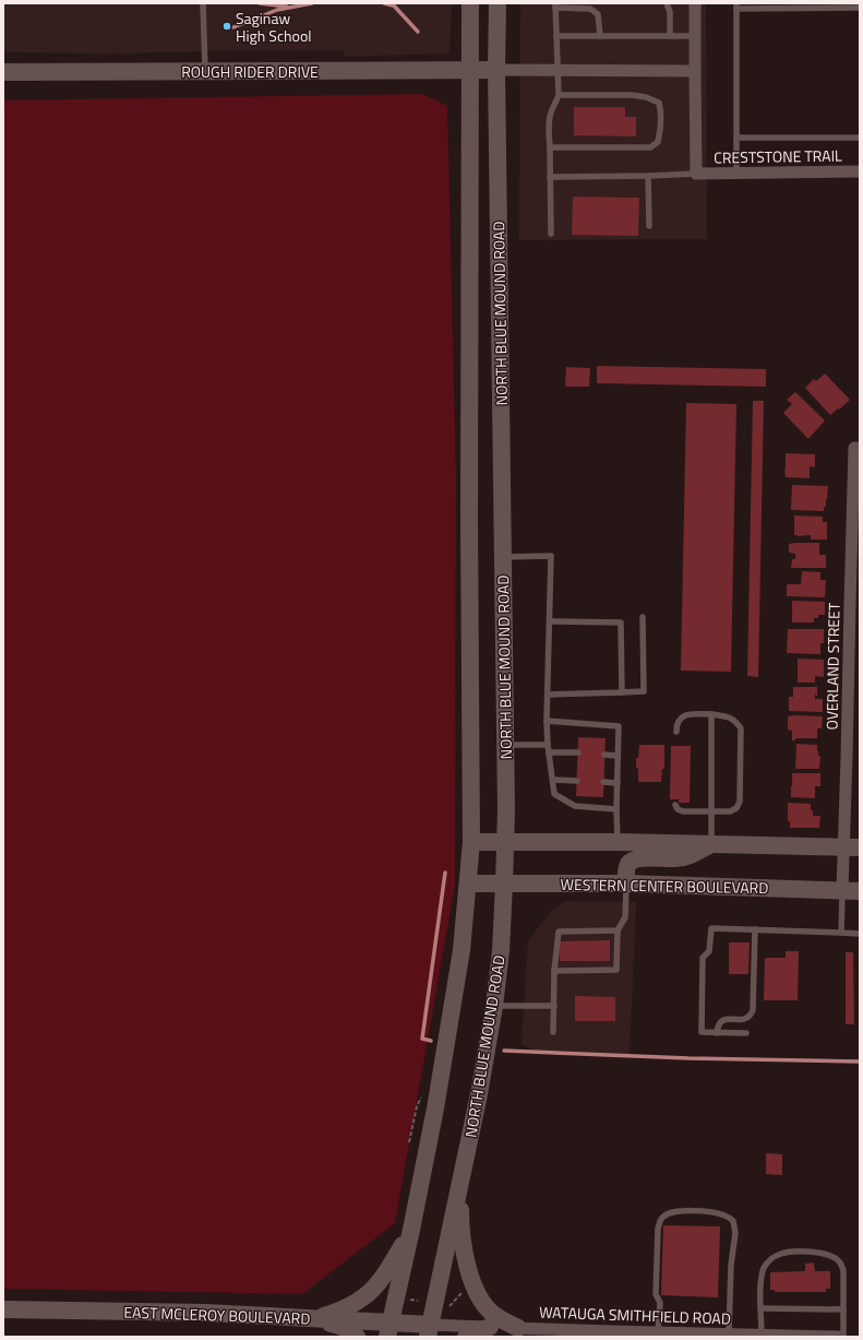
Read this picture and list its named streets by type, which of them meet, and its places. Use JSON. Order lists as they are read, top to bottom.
{
  "streets": {
    "main road": [
      "ROUGH RIDER DRIVE",
      "NORTH BLUE MOUND ROAD",
      "WESTERN CENTER BOULEVARD",
      "EAST MCLEROY BOULEVARD"
    ],
    "street": ["CRESTSTONE TRAIL", "OVERLAND STREET", "WATAUGA SMITHFIELD ROAD"]
  },
  "crossings": [
    ["ROUGH RIDER DRIVE", "NORTH BLUE MOUND ROAD"],
    ["NORTH BLUE MOUND ROAD", "WESTERN CENTER BOULEVARD"],
    ["NORTH BLUE MOUND ROAD", "EAST MCLEROY BOULEVARD"],
    ["NORTH BLUE MOUND ROAD", "WATAUGA SMITHFIELD ROAD"],
    ["OVERLAND STREET", "WESTERN CENTER BOULEVARD"],
    ["EAST MCLEROY BOULEVARD", "WATAUGA SMITHFIELD ROAD"]
  ],
  "places": ["Saginaw High School"]
}
